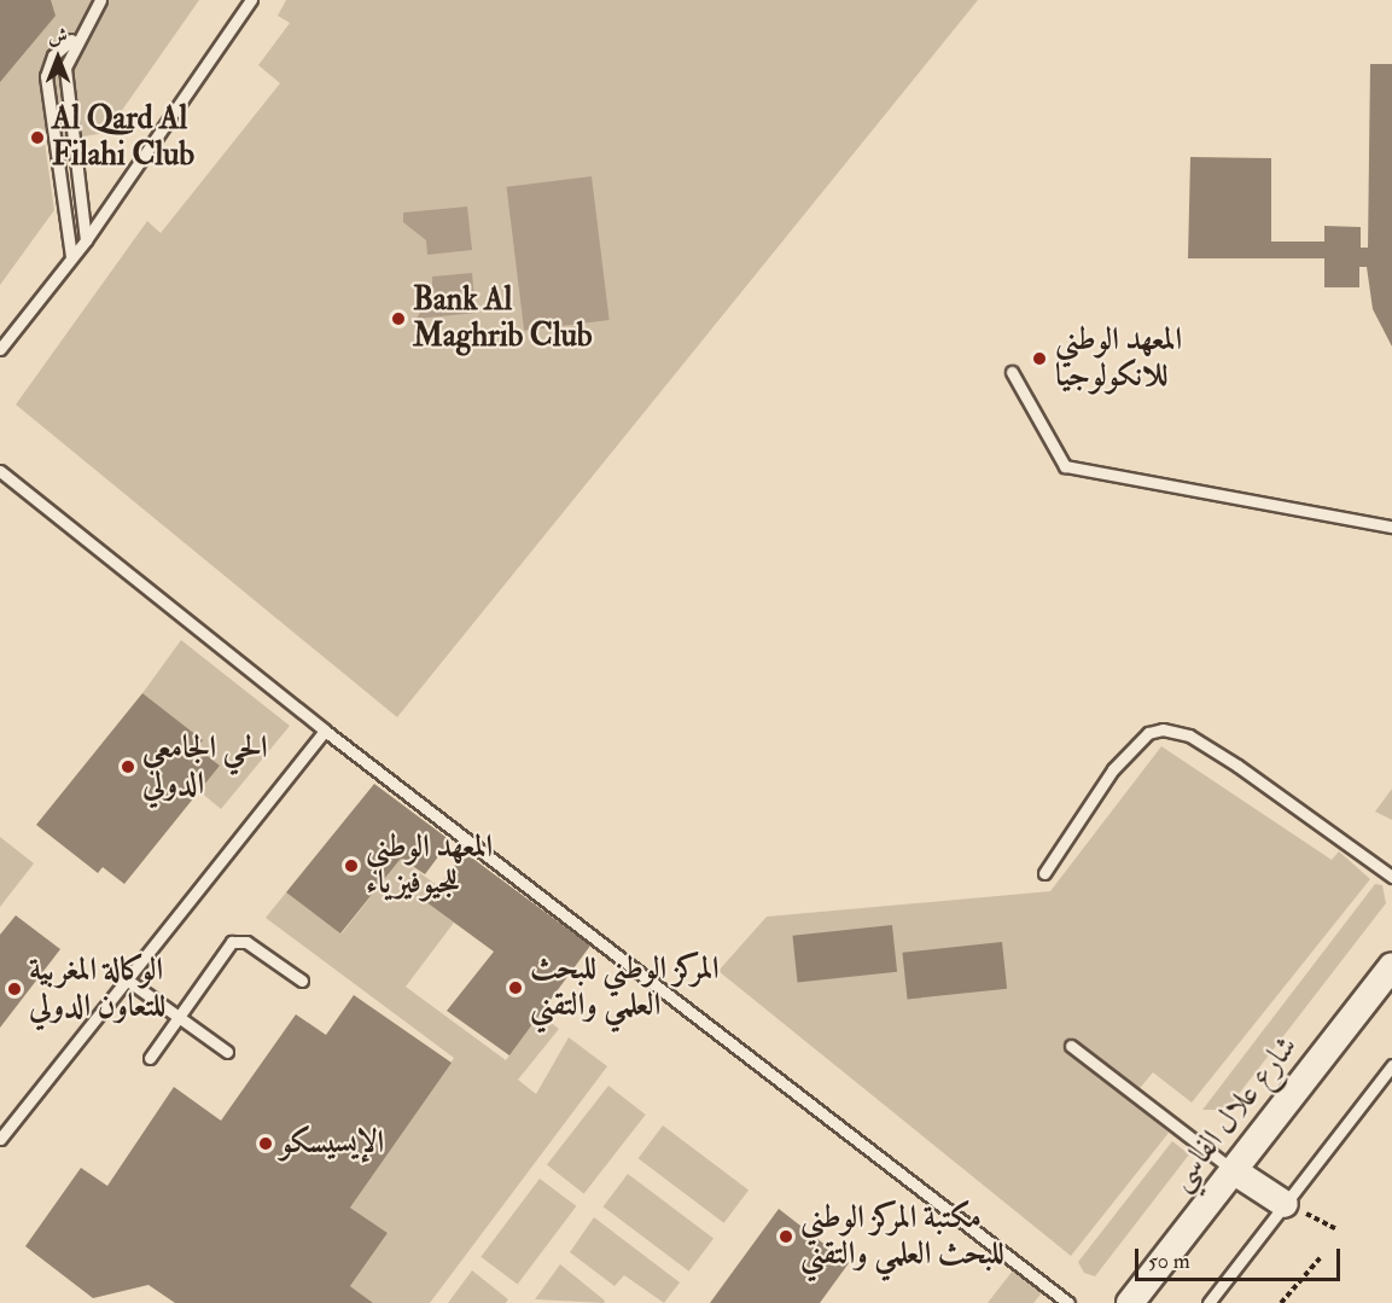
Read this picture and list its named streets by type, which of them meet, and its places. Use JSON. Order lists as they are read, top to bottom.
{
  "streets": {
    "street": ["شارع علال الفاسي"]
  },
  "places": [
    "Al Qard Al Filahi Club",
    "Bank Al Maghrib Club",
    "المعهد الوطني للانكولوجيا",
    "الحي الجامعي الدولي",
    "المعهد الوطني للجيوفيزياء",
    "المركز الوطني للبحث العلمي والتقني",
    "الوكالة المغربية للتعاون الدولي",
    "اﻹيسيسكو",
    "مكتبة المركز الوطني للبحث العلمي والتقني"
  ],
  "scale_bar": "50 m",
  "north": "top"
}
